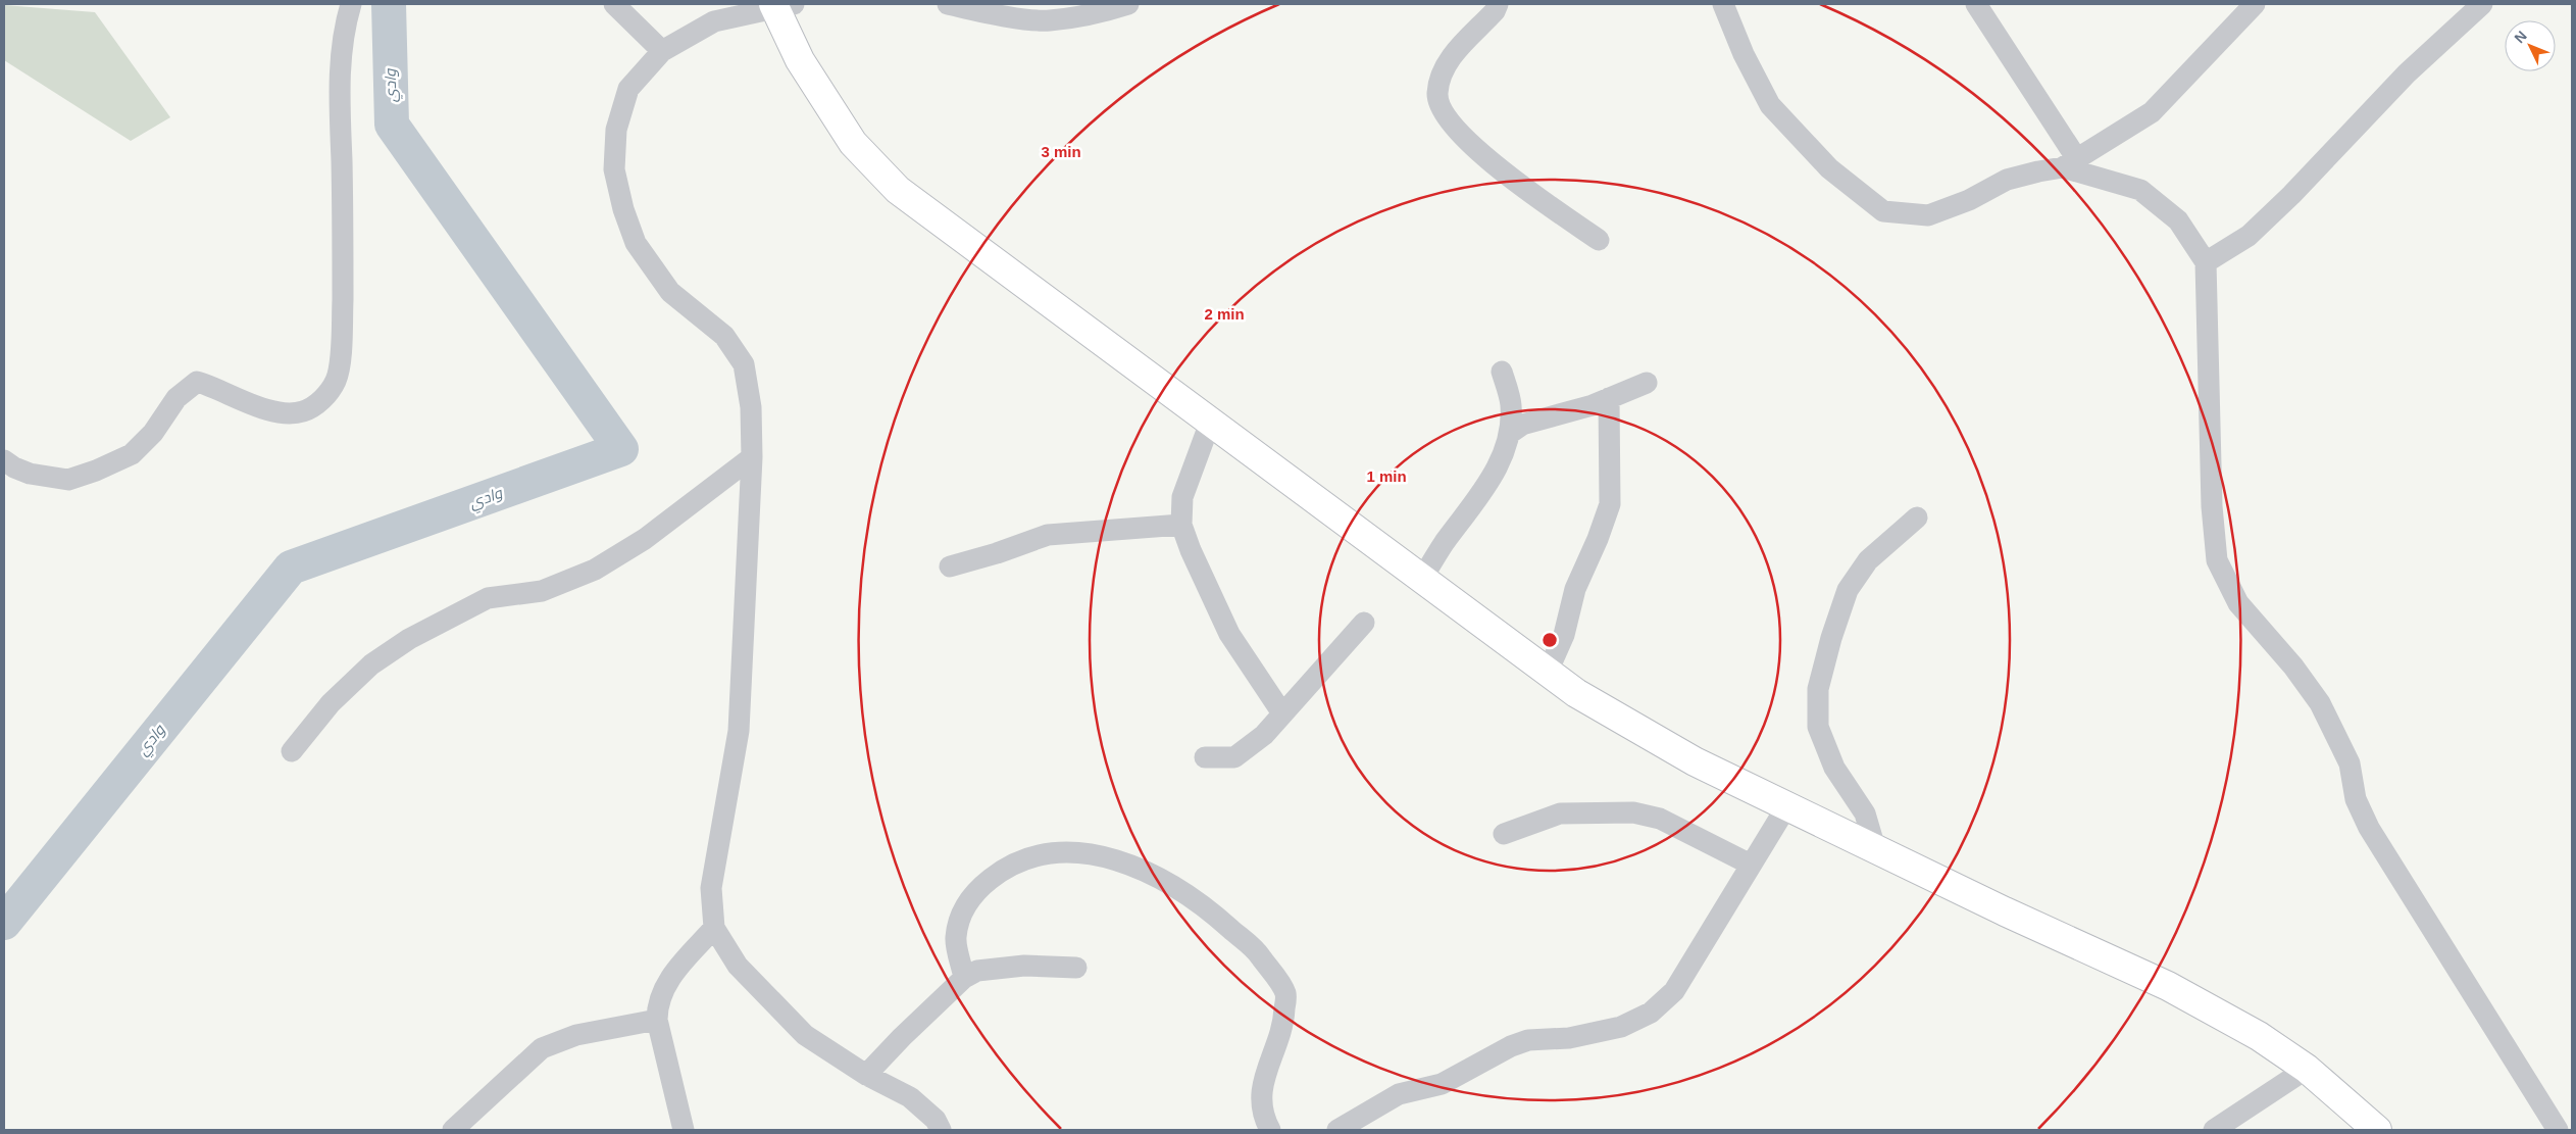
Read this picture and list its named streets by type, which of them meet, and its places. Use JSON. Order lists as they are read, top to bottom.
{
  "water": ["وادي"],
  "north": "top left",
  "rings": ["3 min", "2 min", "1 min"]
}
